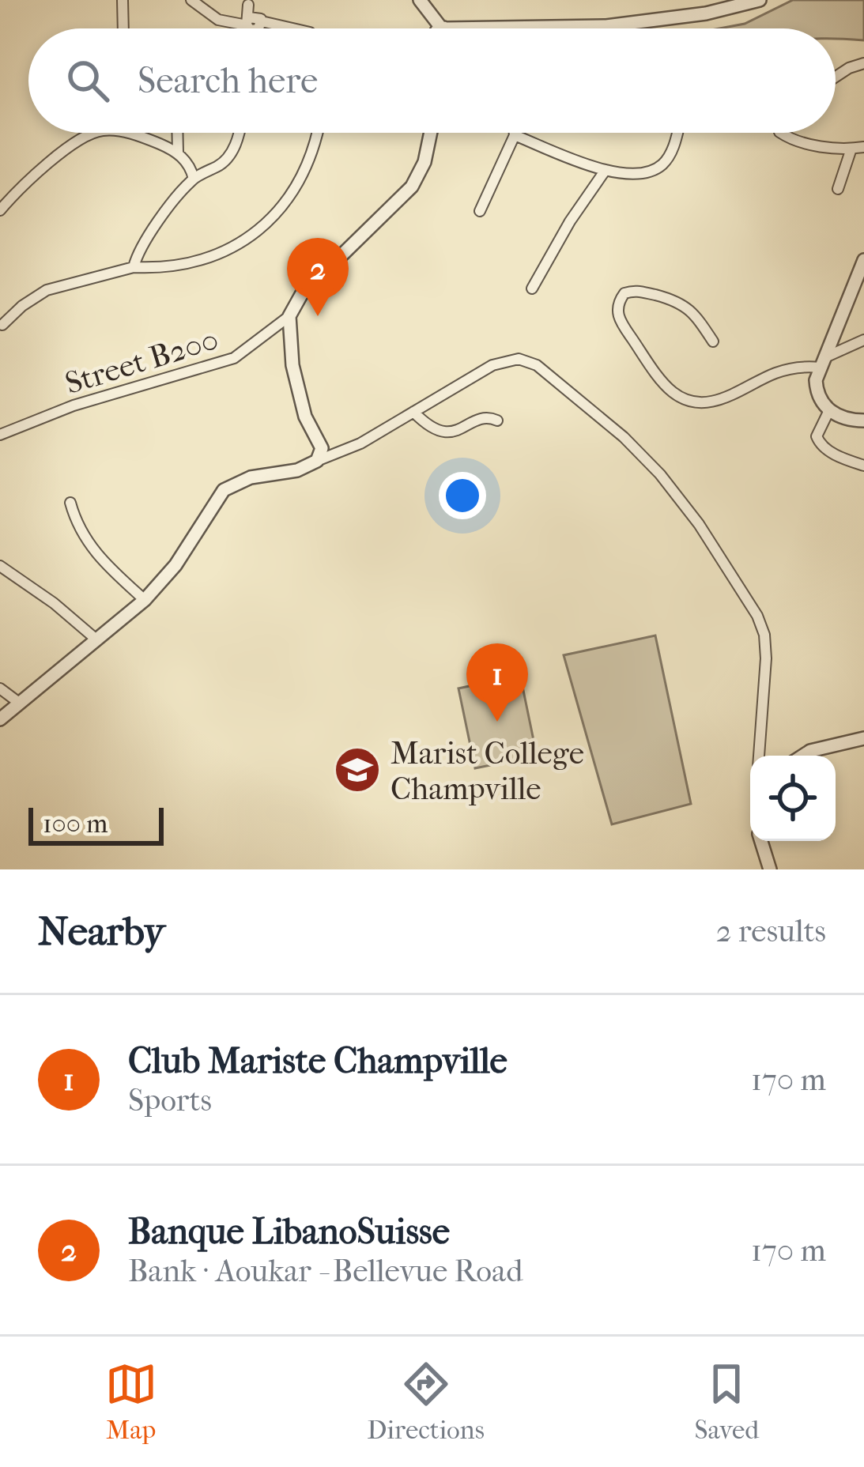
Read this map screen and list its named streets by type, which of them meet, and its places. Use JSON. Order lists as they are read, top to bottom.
{
  "streets": {
    "street": ["Street B200"]
  },
  "places": {
    "school or university": ["Marist College Champville"]
  },
  "scale_bar": "100 m",
  "page": {
    "search": "Search here",
    "pins": ["2", "1"],
    "scale": "100 m",
    "heading": ["Nearby", "2 results"],
    "list": [
      {
        "mark": "1",
        "name": "Club Mariste Champville",
        "note": "Sports",
        "value": "170 m"
      },
      {
        "mark": "2",
        "name": "Banque LibanoSuisse",
        "note": "Bank · Aoukar - Bellevue Road",
        "value": "170 m"
      }
    ],
    "nav": ["Map", "Directions", "Saved"]
  }
}
